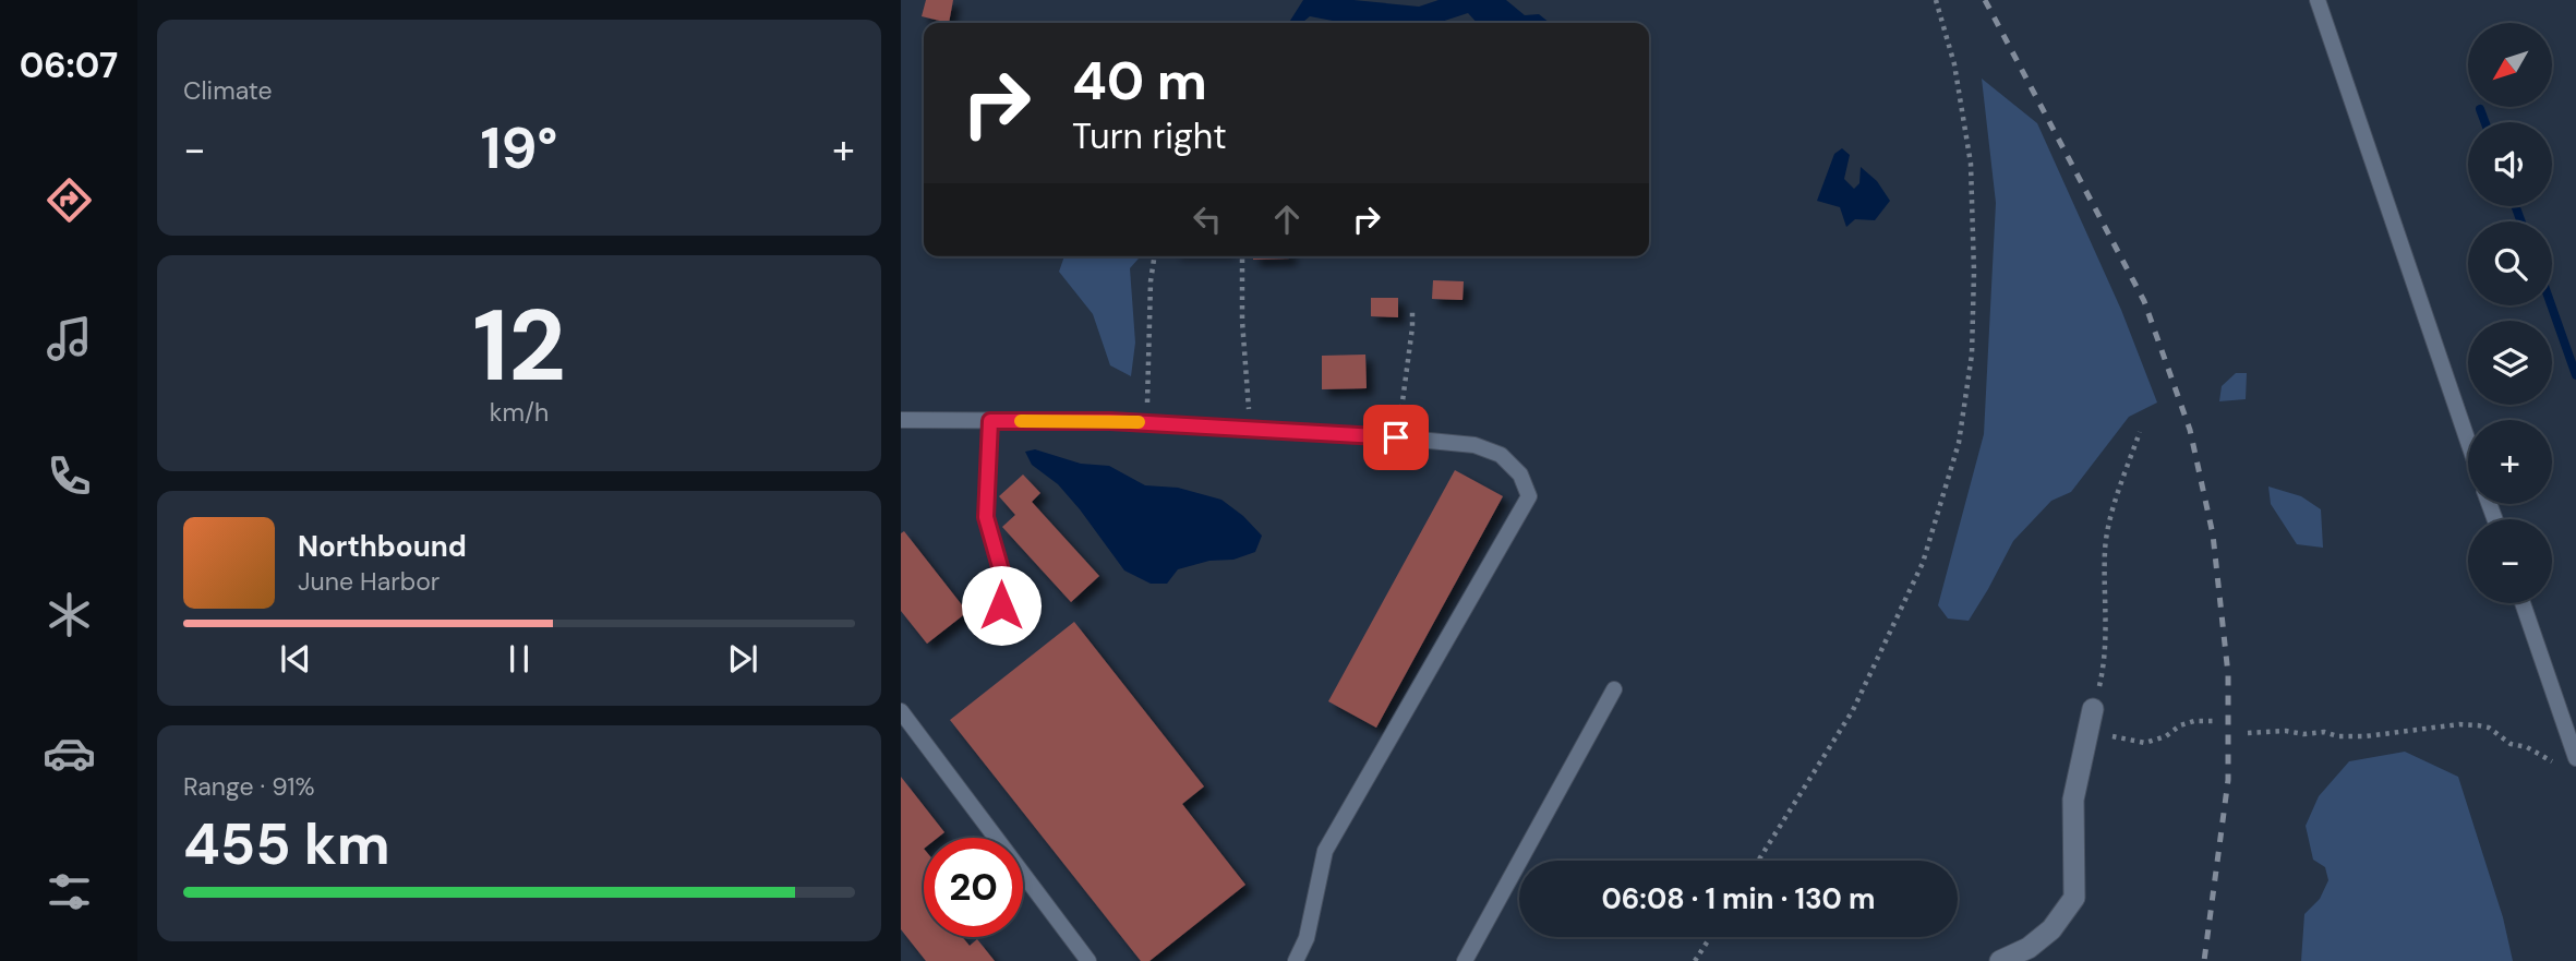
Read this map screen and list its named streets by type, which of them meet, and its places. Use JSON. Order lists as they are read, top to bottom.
{
  "north": "bottom left",
  "page": {
    "tabs": "06:07",
    "tile": [
      "Climate",
      ["12", "km/h"],
      ["Range · 91%", "455 km"]
    ],
    "map_buttons": ["+", "−"],
    "turn": ["40 m", "Turn right"],
    "heat": ["−", "19°", "+"],
    "song": ["Northbound", "June Harbor"],
    "limit": "20",
    "trip": "06:08 · 1 min · 130 m"
  }
}
